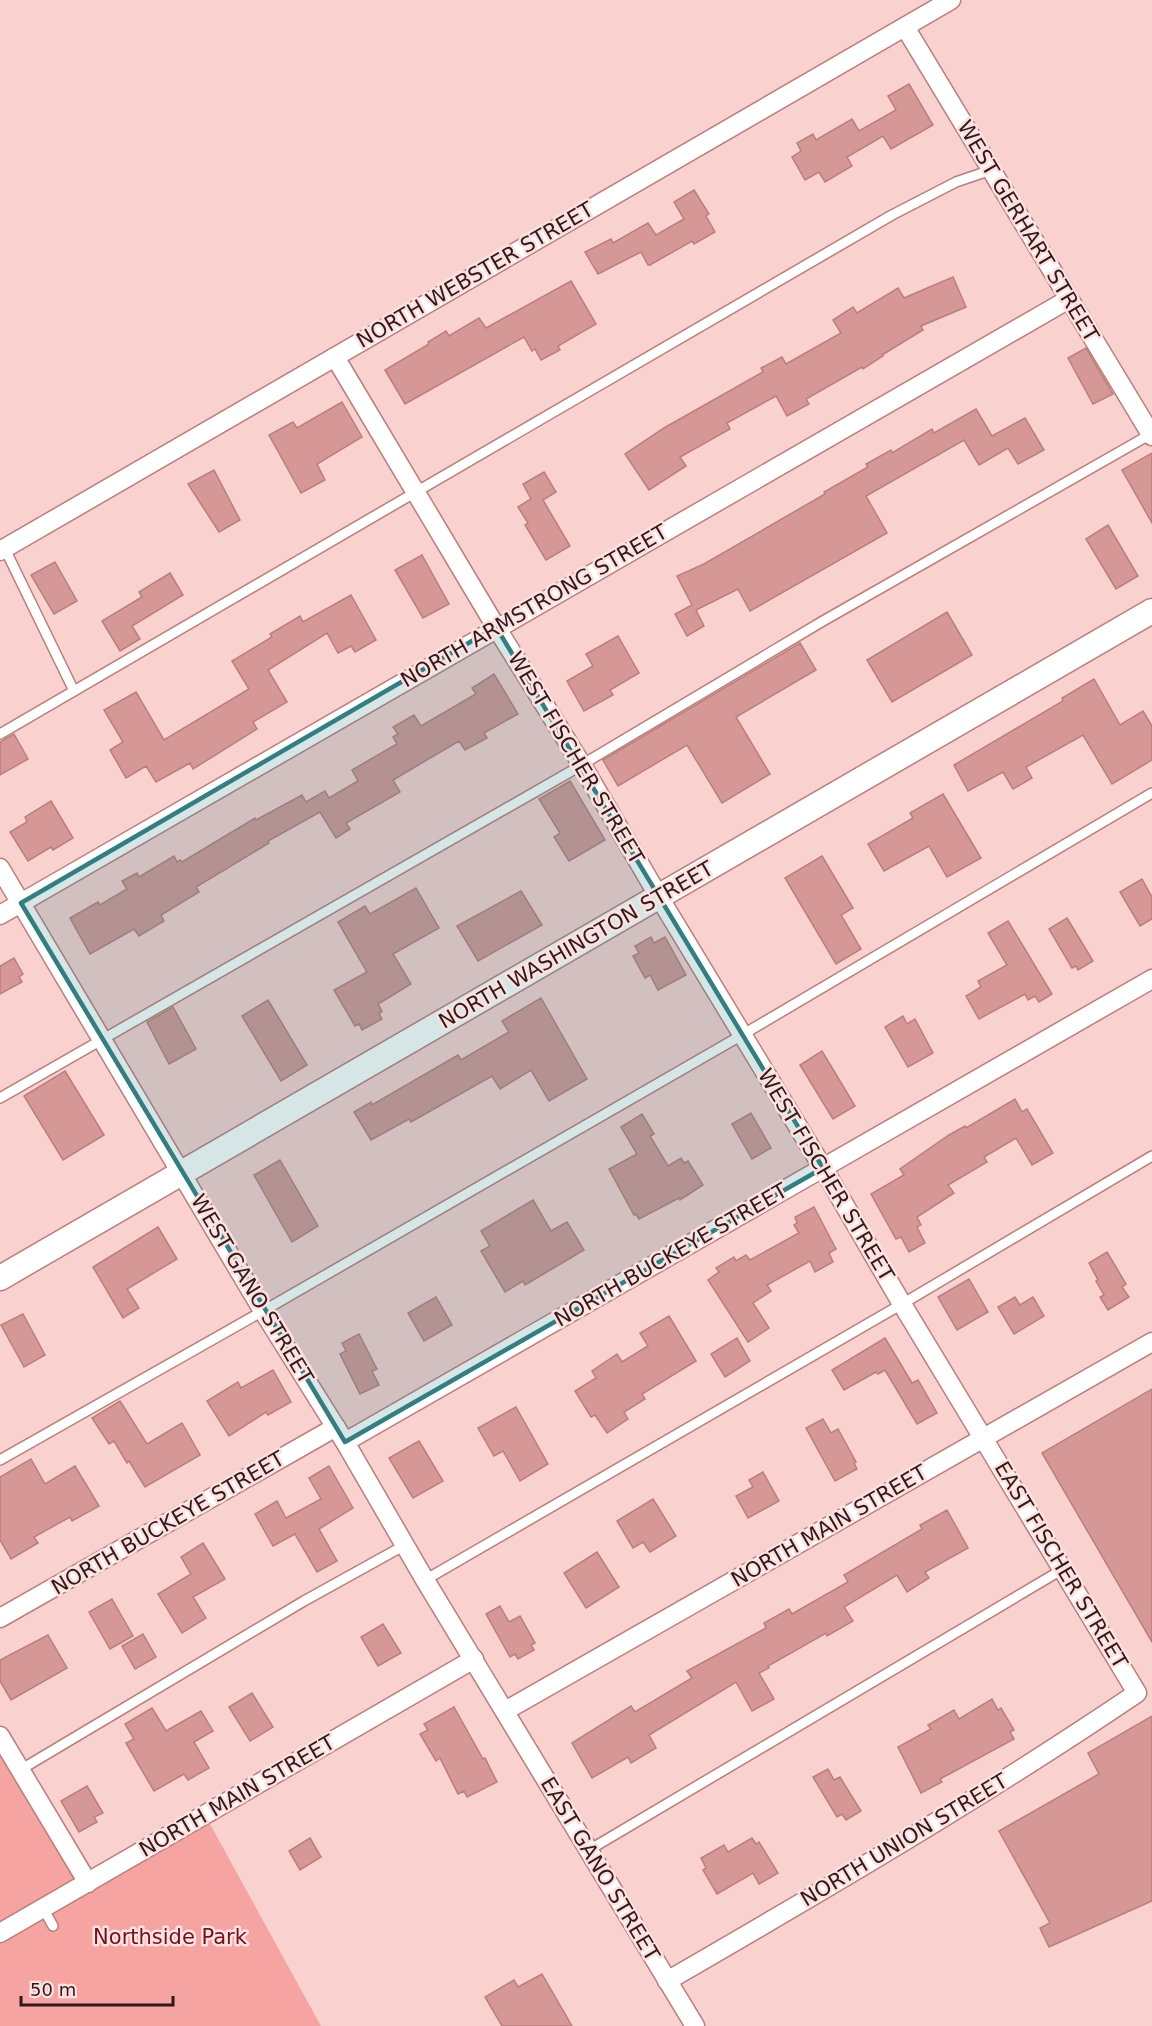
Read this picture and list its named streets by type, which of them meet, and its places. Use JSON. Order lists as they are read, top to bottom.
{
  "streets": {
    "main road": ["NORTH WASHINGTON STREET"],
    "street": [
      "WEST GERHART STREET",
      "NORTH WEBSTER STREET",
      "NORTH ARMSTRONG STREET",
      "WEST FISCHER STREET",
      "NORTH BUCKEYE STREET",
      "WEST GANO STREET",
      "NORTH MAIN STREET",
      "EAST FISCHER STREET",
      "NORTH UNION STREET",
      "EAST GANO STREET"
    ]
  },
  "crossings": [
    ["WEST GERHART STREET", "NORTH WEBSTER STREET"],
    ["WEST GERHART STREET", "NORTH ARMSTRONG STREET"],
    ["NORTH WEBSTER STREET", "WEST FISCHER STREET"],
    ["NORTH ARMSTRONG STREET", "WEST FISCHER STREET"],
    ["NORTH ARMSTRONG STREET", "WEST GANO STREET"],
    ["WEST FISCHER STREET", "NORTH WASHINGTON STREET"],
    ["WEST FISCHER STREET", "NORTH BUCKEYE STREET"],
    ["WEST FISCHER STREET", "NORTH MAIN STREET"],
    ["WEST FISCHER STREET", "EAST FISCHER STREET"],
    ["NORTH WASHINGTON STREET", "WEST GANO STREET"],
    ["NORTH BUCKEYE STREET", "WEST GANO STREET"],
    ["WEST GANO STREET", "NORTH MAIN STREET"],
    ["WEST GANO STREET", "EAST GANO STREET"],
    ["NORTH MAIN STREET", "EAST FISCHER STREET"],
    ["NORTH MAIN STREET", "EAST GANO STREET"],
    ["EAST FISCHER STREET", "NORTH UNION STREET"],
    ["NORTH UNION STREET", "EAST GANO STREET"]
  ],
  "parks": ["Northside Park"],
  "scale_bar": "50 m"
}
